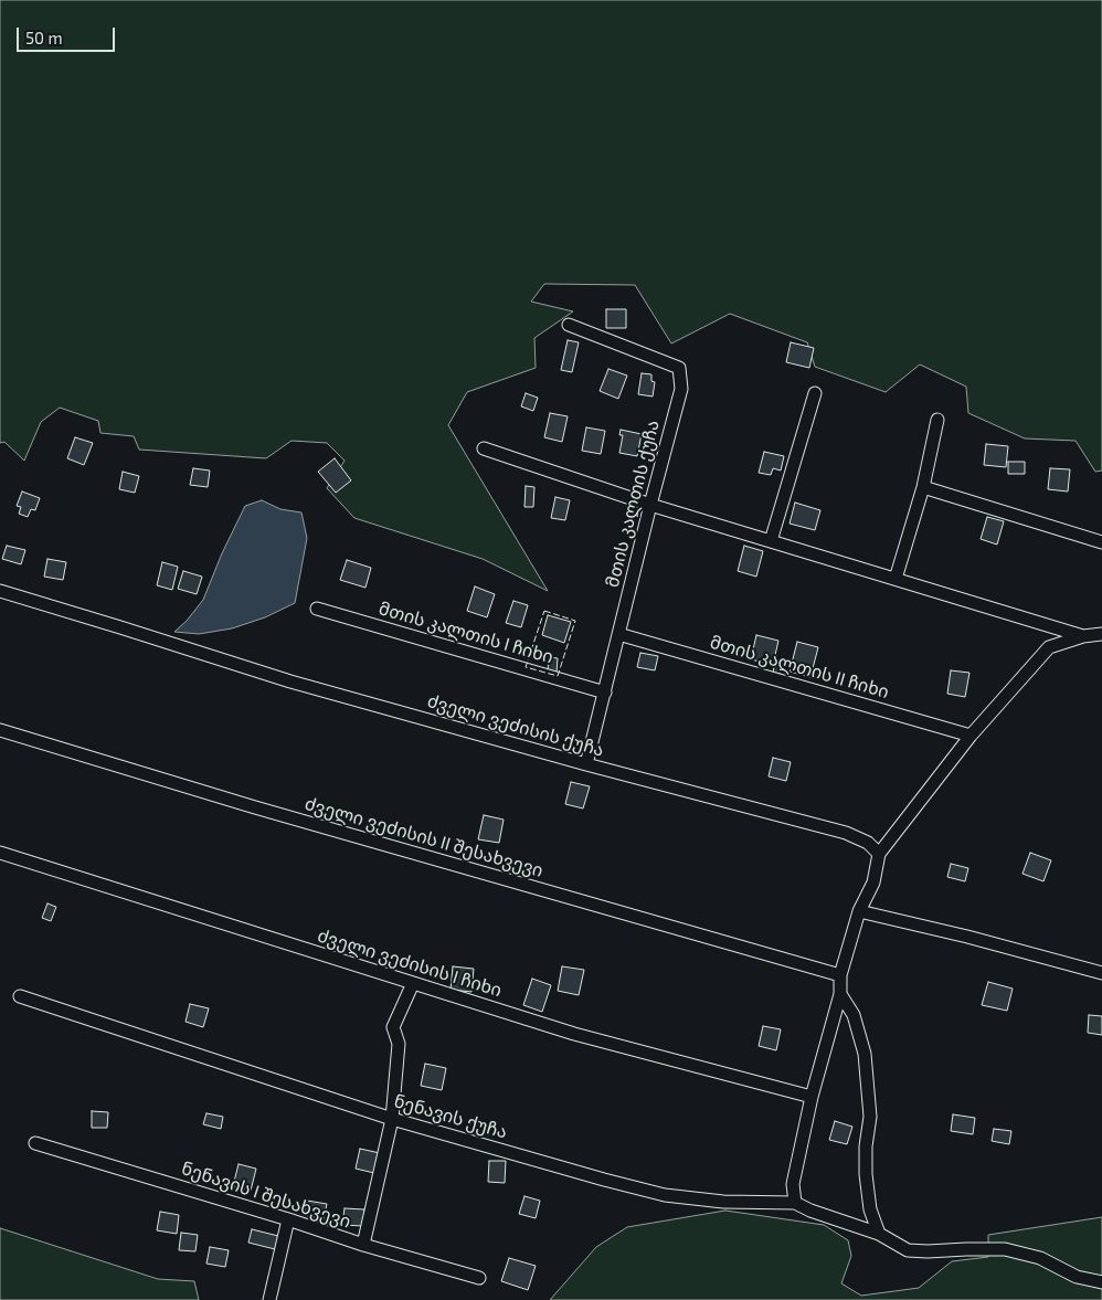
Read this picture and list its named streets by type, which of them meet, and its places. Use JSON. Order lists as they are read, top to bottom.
{
  "streets": {
    "street": [
      "მთის კალთის ქუჩა",
      "მთის კალთის I ჩიხი",
      "მთის კალთის II ჩიხი",
      "ძველი ვეძისის ქუჩა",
      "ძველი ვეძისის II შესახვევი",
      "ძველი ვეძისის I ჩიხი",
      "ნენავის ქუჩა",
      "ნენავის I შესახვევი"
    ]
  },
  "crossings": [
    ["მთის კალთის ქუჩა", "მთის კალთის I ჩიხი"],
    ["მთის კალთის ქუჩა", "მთის კალთის II ჩიხი"],
    ["მთის კალთის ქუჩა", "ძველი ვეძისის ქუჩა"],
    ["ძველი ვეძისის I ჩიხი", "ნენავის I შესახვევი"],
    ["ნენავის ქუჩა", "ნენავის I შესახვევი"]
  ],
  "scale_bar": "50 m"
}
